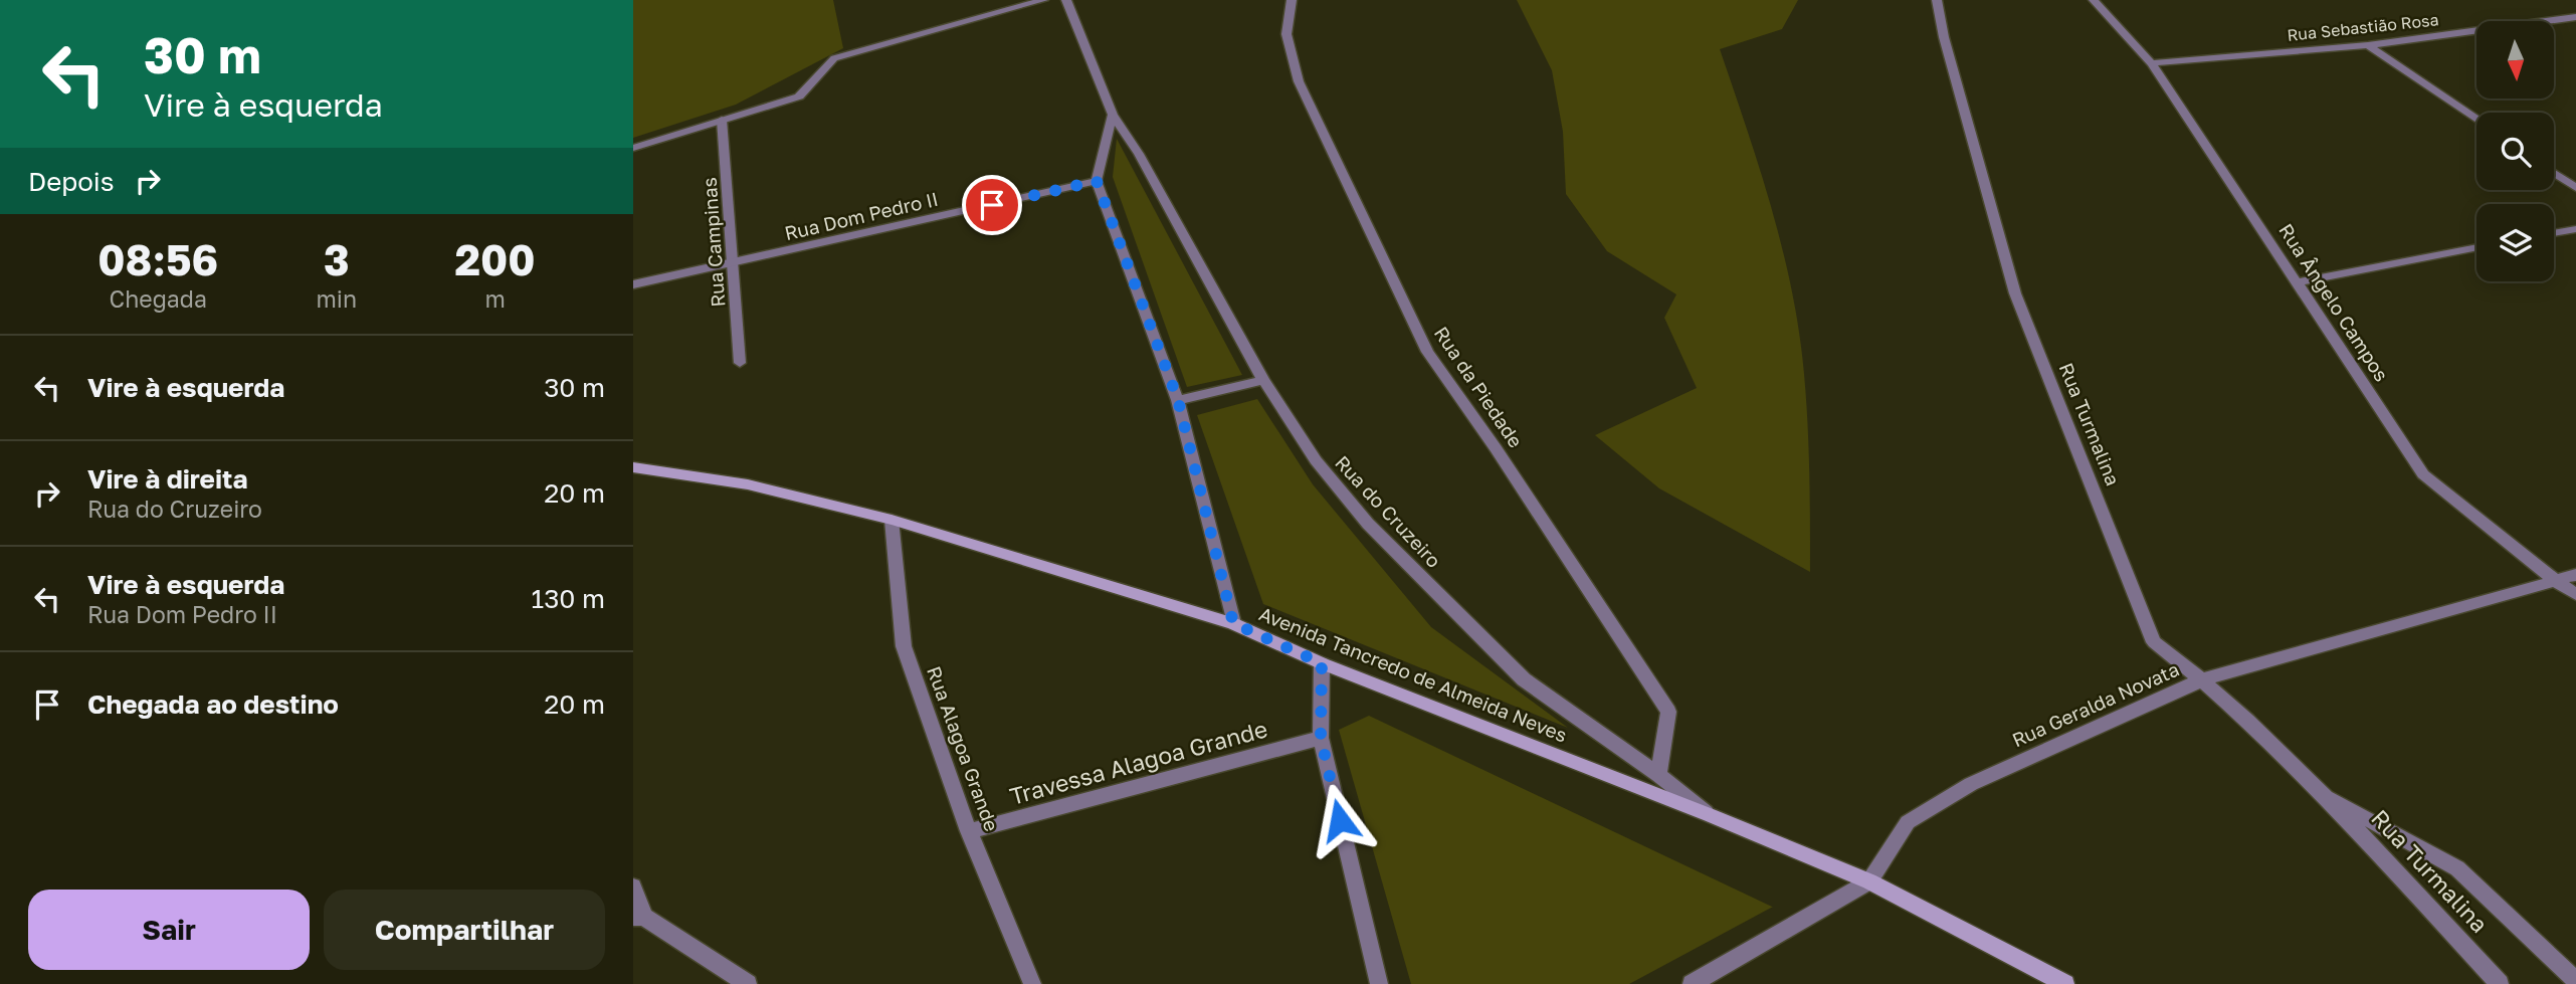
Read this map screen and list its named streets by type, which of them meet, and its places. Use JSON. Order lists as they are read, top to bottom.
{
  "streets": {
    "main road": ["Avenida Tancredo de Almeida Neves"],
    "street": [
      "Rua Sebastião Rosa",
      "Rua Dom Pedro II",
      "Rua Campinas",
      "Rua Ângelo Campos",
      "Rua da Piedade",
      "Rua Turmalina",
      "Rua do Cruzeiro",
      "Rua Geralda Novata",
      "Rua Alagoa Grande",
      "Travessa Alagoa Grande"
    ]
  },
  "crossings": [
    ["Rua Sebastião Rosa", "Rua Ângelo Campos"],
    ["Rua Dom Pedro II", "Rua Campinas"],
    ["Rua Ângelo Campos", "Rua Geralda Novata"],
    ["Rua da Piedade", "Rua do Cruzeiro"],
    ["Rua Turmalina", "Rua Geralda Novata"],
    ["Rua do Cruzeiro", "Avenida Tancredo de Almeida Neves"],
    ["Avenida Tancredo de Almeida Neves", "Rua Geralda Novata"],
    ["Avenida Tancredo de Almeida Neves", "Rua Alagoa Grande"],
    ["Rua Alagoa Grande", "Travessa Alagoa Grande"]
  ],
  "north": "bottom",
  "page": {
    "turn": ["30 m", "Vire à esquerda"],
    "then": "Depois",
    "eta": [
      "08:56",
      "Chegada",
      "3",
      "min",
      "200",
      "m"
    ],
    "list": [
      {
        "name": "Vire à esquerda",
        "value": "30 m"
      },
      {
        "name": "Vire à direita",
        "note": "Rua do Cruzeiro",
        "value": "20 m"
      },
      {
        "name": "Vire à esquerda",
        "note": "Rua Dom Pedro II",
        "value": "130 m"
      },
      {
        "name": "Chegada ao destino",
        "value": "20 m"
      }
    ],
    "buttons": ["Sair", "Compartilhar"]
  }
}
